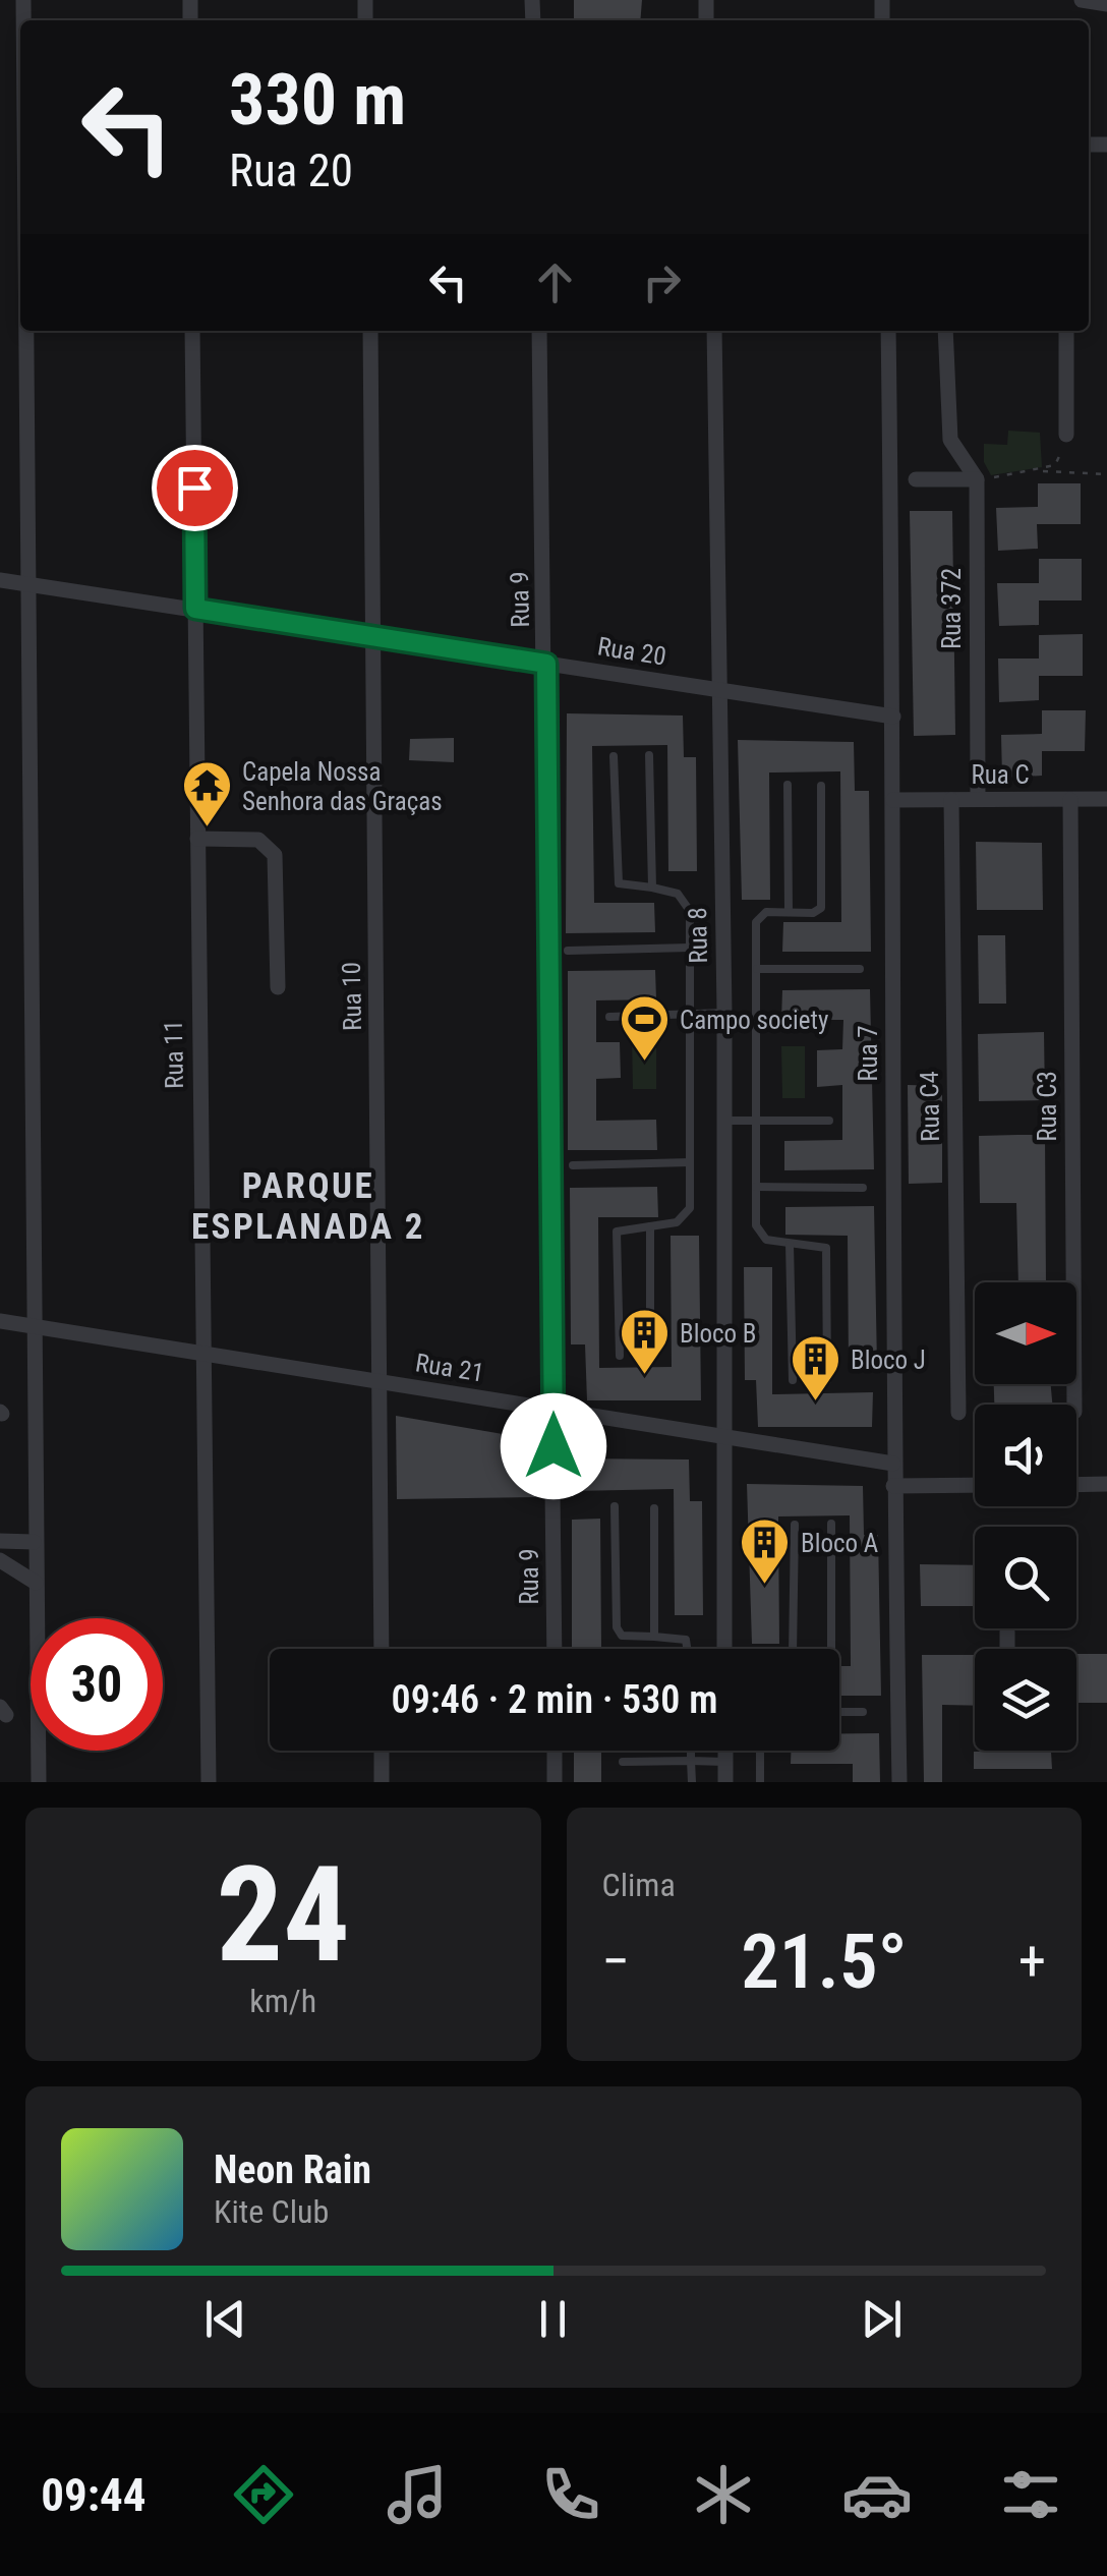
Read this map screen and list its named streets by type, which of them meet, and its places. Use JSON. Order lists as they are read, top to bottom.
{
  "streets": {
    "street": [
      "Rua 9",
      "Rua 372",
      "Rua 20",
      "Rua C",
      "Rua 8",
      "Rua 10",
      "Rua 7",
      "Rua 11",
      "Rua C4",
      "Rua C3",
      "Rua 21"
    ]
  },
  "crossings": [
    ["Rua 9", "Rua 20"],
    ["Rua 9", "Rua 21"],
    ["Rua 372", "Rua C"],
    ["Rua 20", "Rua 8"],
    ["Rua 20", "Rua 10"],
    ["Rua 20", "Rua 7"],
    ["Rua 20", "Rua 11"],
    ["Rua C", "Rua 7"],
    ["Rua C", "Rua C4"],
    ["Rua C", "Rua C3"],
    ["Rua 8", "Rua 21"],
    ["Rua 10", "Rua 21"],
    ["Rua 7", "Rua 21"],
    ["Rua 11", "Rua 21"]
  ],
  "districts": ["PARQUE ESPLANADA 2"],
  "places": {
    "temple": ["Capela Nossa Senhora das Graças"],
    "sports": ["Campo society"],
    "building": ["Bloco B", "Bloco J", "Bloco A"]
  },
  "north": "right",
  "page": {
    "turn": ["330 m", "Rua 20"],
    "limit": "30",
    "trip": "09:46 · 2 min · 530 m",
    "tile": [
      ["24", "km/h"],
      "Clima"
    ],
    "heat": ["−", "21.5°", "+"],
    "song": ["Neon Rain", "Kite Club"],
    "tabs": "09:44"
  }
}
